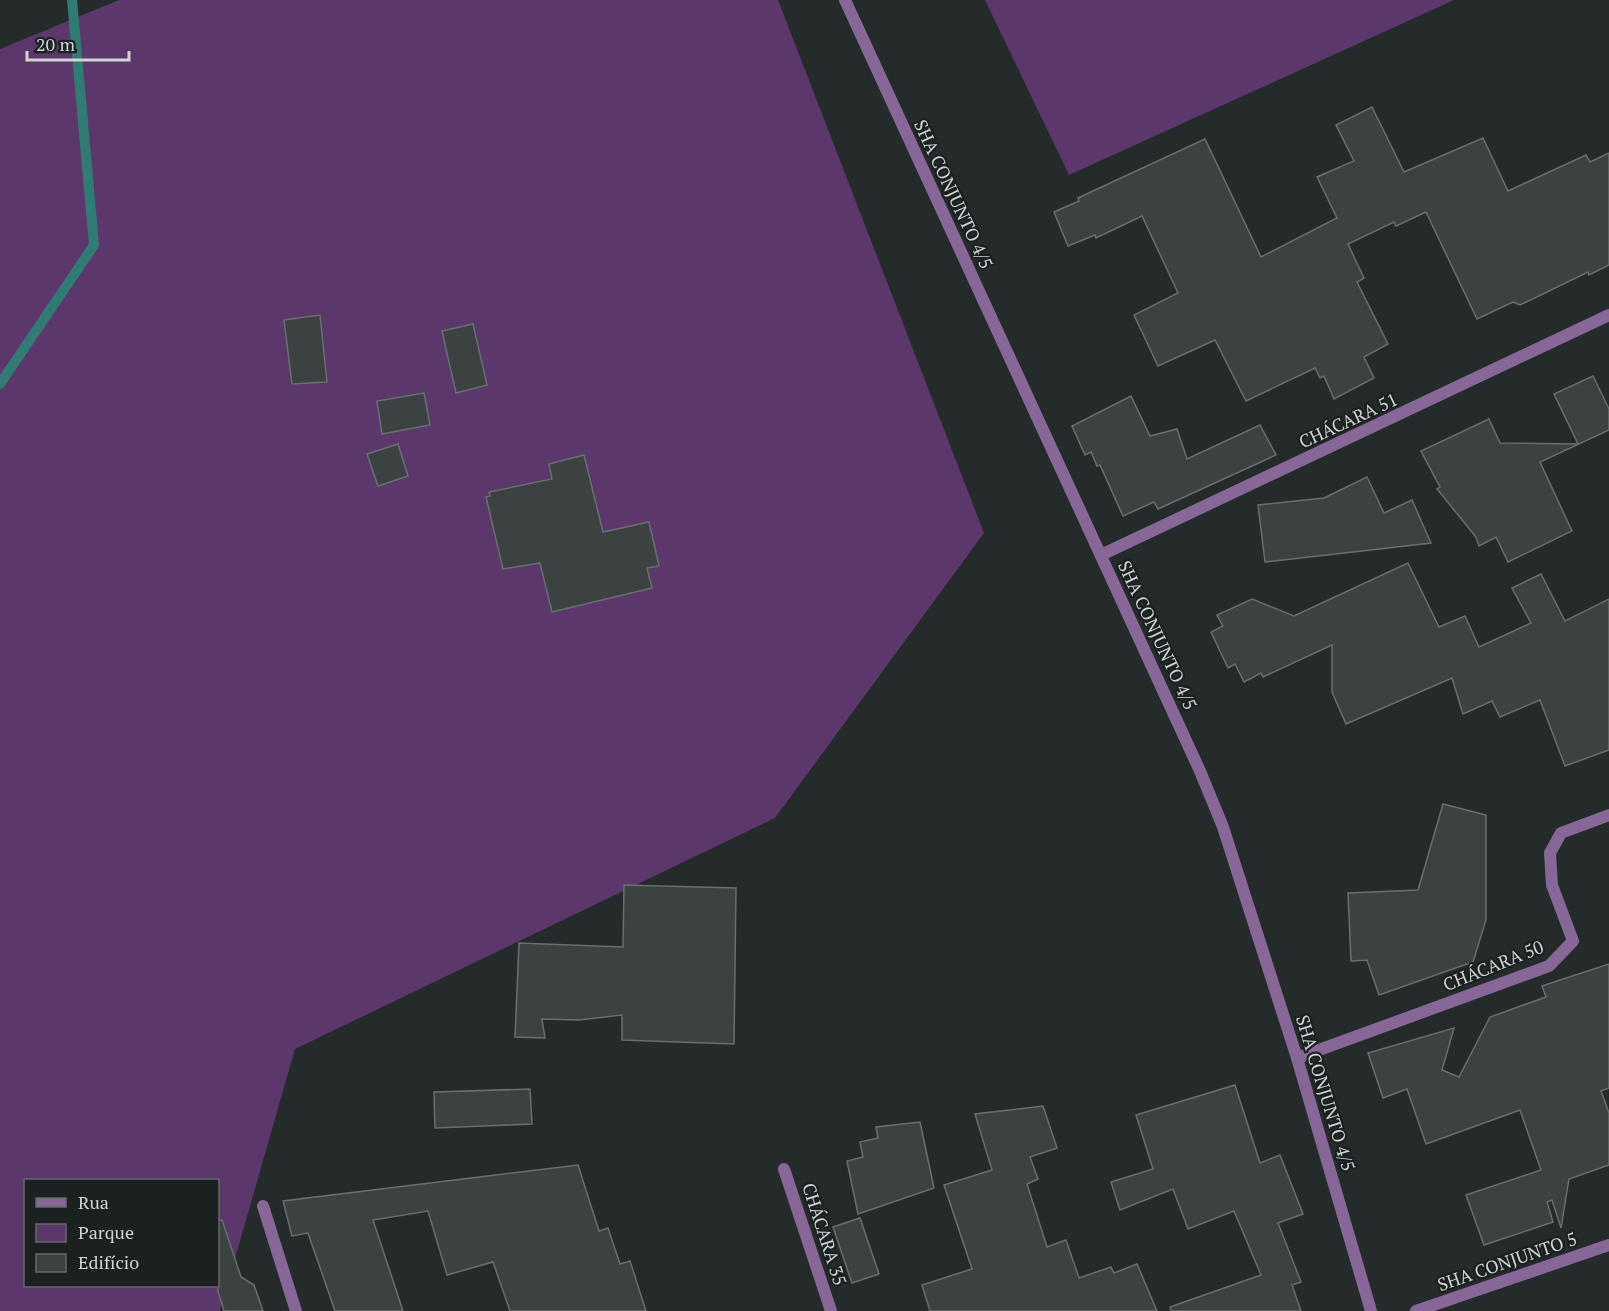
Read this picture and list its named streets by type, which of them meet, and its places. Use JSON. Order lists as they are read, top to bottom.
{
  "streets": {
    "street": [
      "SHA CONJUNTO 4/5",
      "CHÁCARA 51",
      "CHÁCARA 50",
      "CHÁCARA 35",
      "SHA CONJUNTO 5"
    ]
  },
  "crossings": [
    ["SHA CONJUNTO 4/5", "CHÁCARA 51"],
    ["SHA CONJUNTO 4/5", "CHÁCARA 50"]
  ],
  "legend": ["Rua", "Parque", "Edifício"],
  "scale_bar": "20 m"
}
